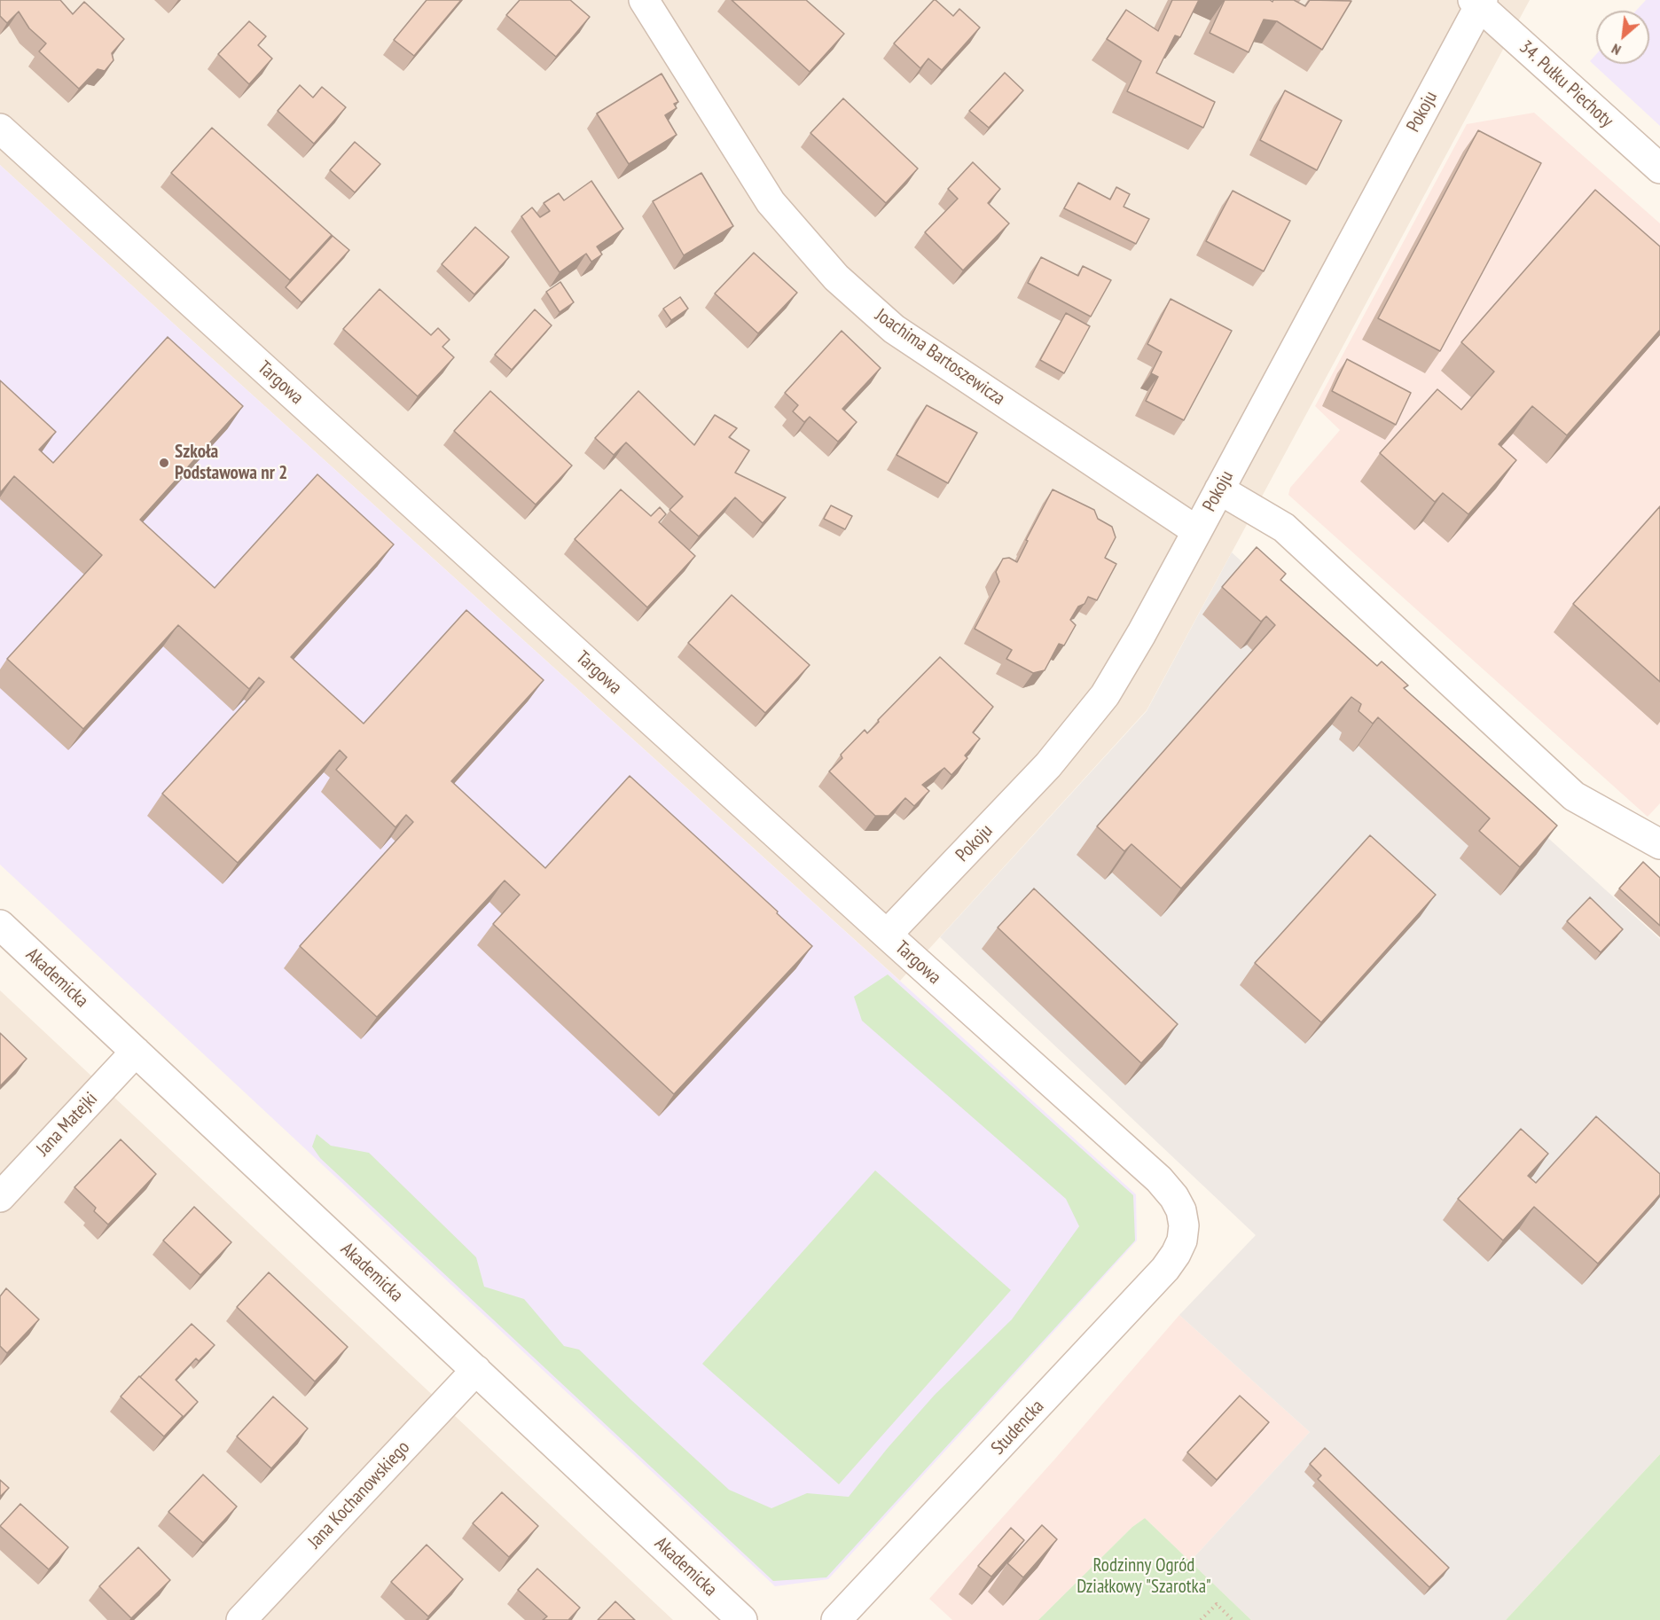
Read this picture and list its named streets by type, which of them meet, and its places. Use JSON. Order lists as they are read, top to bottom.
{
  "streets": {
    "street": [
      "34. Pułku Piechoty",
      "Pokoju",
      "Joachima Bartoszewicza",
      "Targowa",
      "Akademicka",
      "Jana Matejki",
      "Studencka",
      "Jana Kochanowskiego"
    ]
  },
  "crossings": [
    ["34. Pułku Piechoty", "Pokoju"],
    ["Pokoju", "Joachima Bartoszewicza"],
    ["Pokoju", "Targowa"],
    ["Targowa", "Studencka"],
    ["Akademicka", "Jana Matejki"],
    ["Akademicka", "Jana Kochanowskiego"]
  ],
  "parks": ["Rodzinny Ogród Działkowy \"Szarotka\""],
  "places": ["Szkoła Podstawowa nr 2"],
  "north": "bottom left"
}
